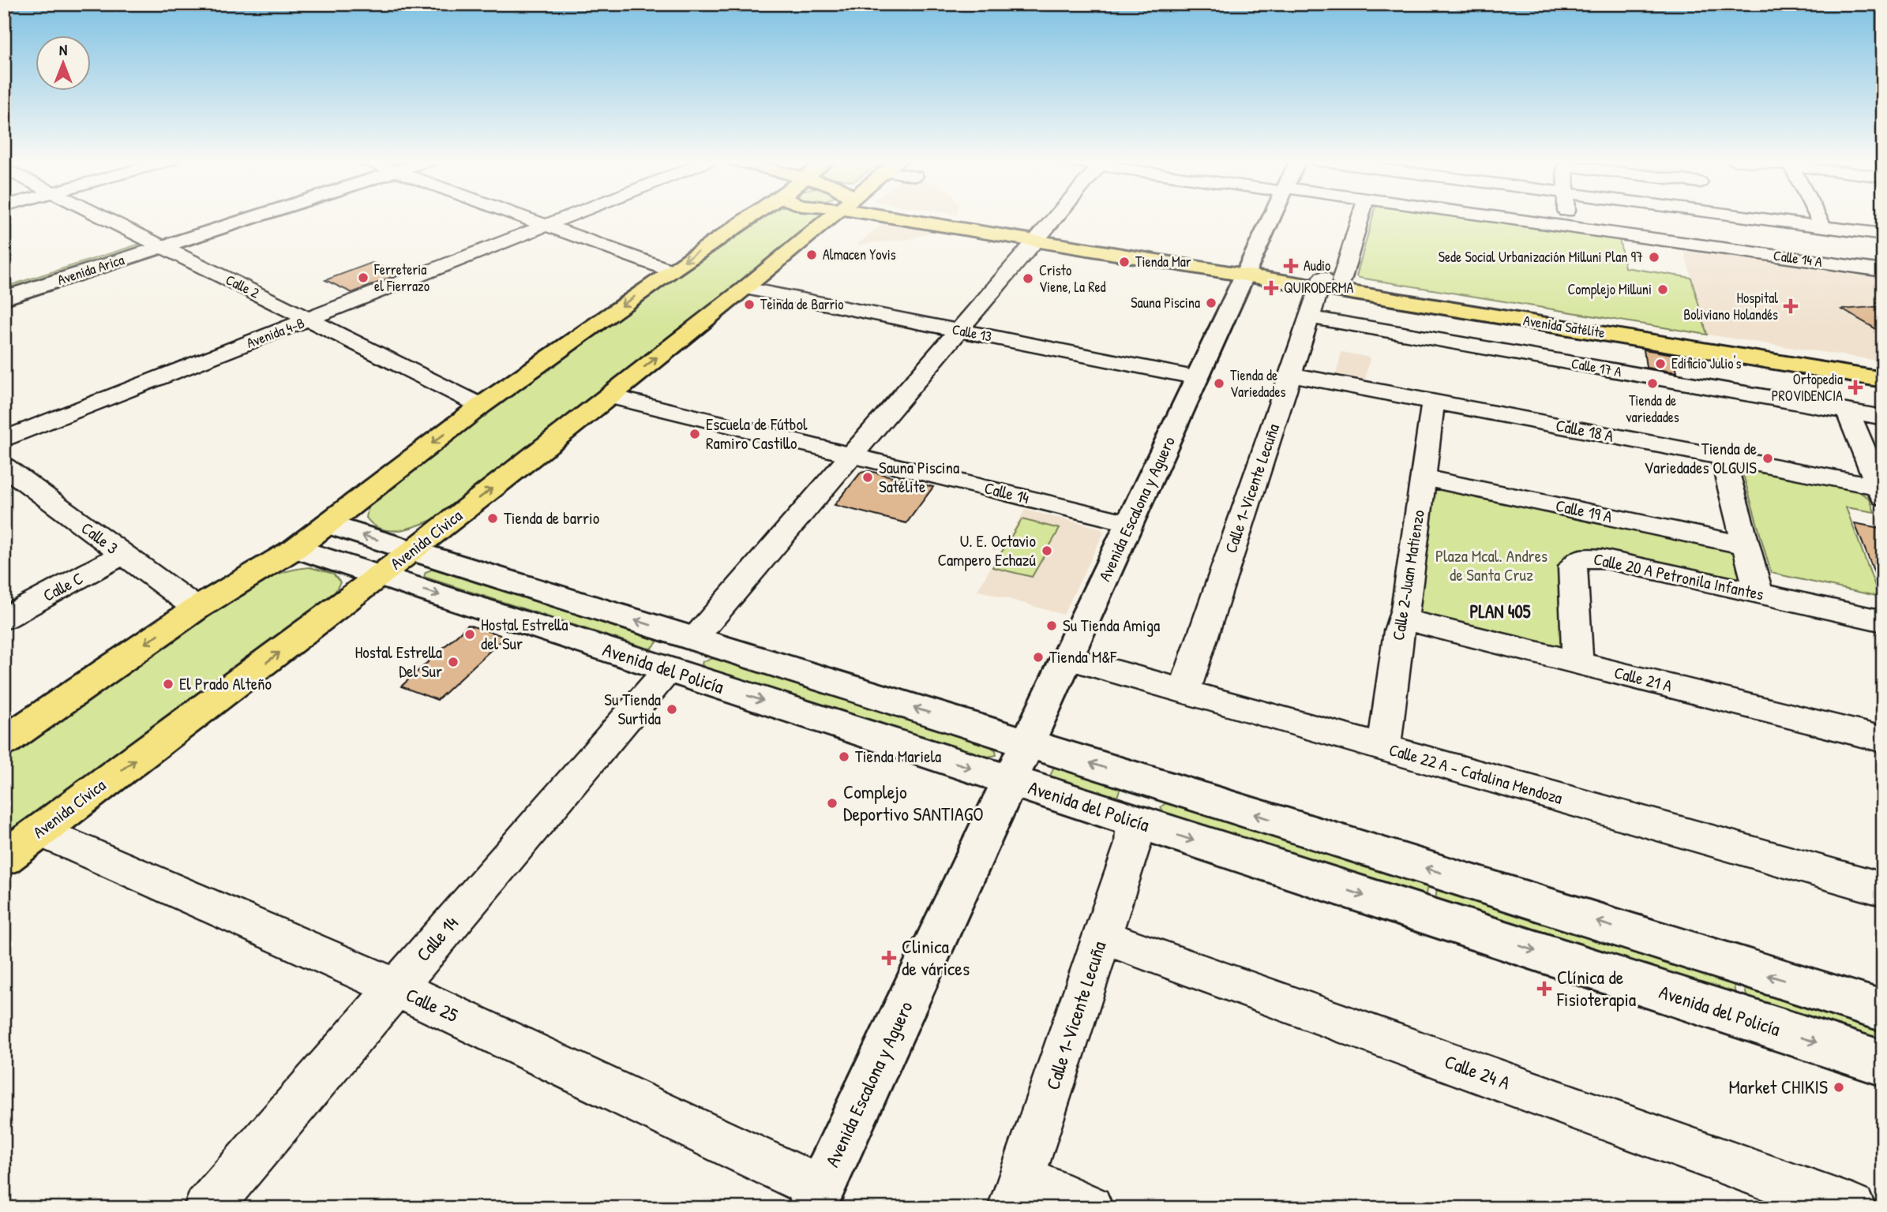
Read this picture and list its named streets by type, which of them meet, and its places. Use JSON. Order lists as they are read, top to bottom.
{
  "streets": {
    "main road": [
      "Avenida Arica",
      "Avenida Satélite",
      "Avenida Escalona y Aguero",
      "Avenida Cívica",
      "Avenida del Policía"
    ],
    "street": [
      "Calle 14 A",
      "Calle 2",
      "Avenida 4-B",
      "Calle 13",
      "Calle 17 A",
      "Calle 18 A",
      "Calle 1-Vicente Lecuña",
      "Calle 14",
      "Calle 19 A",
      "Calle 3",
      "Calle 2-Juan Matienzo",
      "Calle 20 A Petronila Infantes",
      "Calle C",
      "Calle 21 A",
      "Calle 22 A - Catalina Mendoza",
      "Calle 25",
      "Calle 24 A"
    ]
  },
  "crossings": [
    ["Avenida Arica", "Calle 2"],
    ["Calle 2", "Avenida 4-B"],
    ["Avenida Satélite", "Calle 1-Vicente Lecuña"],
    ["Avenida Satélite", "Avenida Escalona y Aguero"],
    ["Calle 13", "Avenida Escalona y Aguero"],
    ["Calle 13", "Avenida Cívica"],
    ["Calle 17 A", "Calle 1-Vicente Lecuña"],
    ["Calle 18 A", "Calle 1-Vicente Lecuña"],
    ["Calle 18 A", "Calle 2-Juan Matienzo"],
    ["Calle 1-Vicente Lecuña", "Avenida del Policía"],
    ["Calle 1-Vicente Lecuña", "Calle 22 A - Catalina Mendoza"],
    ["Calle 1-Vicente Lecuña", "Calle 24 A"],
    ["Calle 14", "Avenida Escalona y Aguero"],
    ["Calle 14", "Avenida Cívica"],
    ["Calle 14", "Avenida del Policía"],
    ["Calle 14", "Calle 25"],
    ["Avenida Escalona y Aguero", "Avenida del Policía"],
    ["Avenida Escalona y Aguero", "Calle 22 A - Catalina Mendoza"],
    ["Avenida Escalona y Aguero", "Calle 25"],
    ["Calle 19 A", "Calle 2-Juan Matienzo"],
    ["Calle 3", "Calle C"],
    ["Avenida Cívica", "Avenida del Policía"],
    ["Avenida Cívica", "Calle 25"],
    ["Calle 2-Juan Matienzo", "Calle 21 A"],
    ["Calle 2-Juan Matienzo", "Calle 22 A - Catalina Mendoza"],
    ["Calle 20 A Petronila Infantes", "Calle 21 A"]
  ],
  "districts": ["PLAN 405"],
  "parks": ["Plaza Mcal. Andres de Santa Cruz"],
  "places": {
    "other": [
      "Almacen Yovis",
      "Sede Social Urbanización Milluni Plan 97",
      "Tienda Mar",
      "Ferreteria el Fierrazo",
      "Cristo Viene, La Red",
      "Complejo Milluni",
      "Sauna Piscina",
      "Teinda de Barrio",
      "Edificio Julio's",
      "Tienda de Variedades",
      "Tienda de variedades",
      "Escuela de Fútbol Ramiro Castillo",
      "Tienda de Variedades OLGUIS",
      "Sauna Piscina Satélite",
      "Tienda de barrio",
      "U. E. Octavio Campero Echazú",
      "Su Tienda Amiga",
      "Hostal Estrella del Sur",
      "Tienda M&F",
      "Hostal Estrella Del Sur",
      "El Prado Alteño",
      "Su Tienda Surtida",
      "Tienda Mariela",
      "Complejo Deportivo SANTIAGO",
      "Market CHIKIS"
    ],
    "health": [
      "Audio",
      "QUIRODERMA",
      "Hospital Boliviano Holandés",
      "Ortopedia PROVIDENCIA",
      "Clinica de várices",
      "Clínica de Fisioterapia"
    ]
  },
  "north": "top"
}
